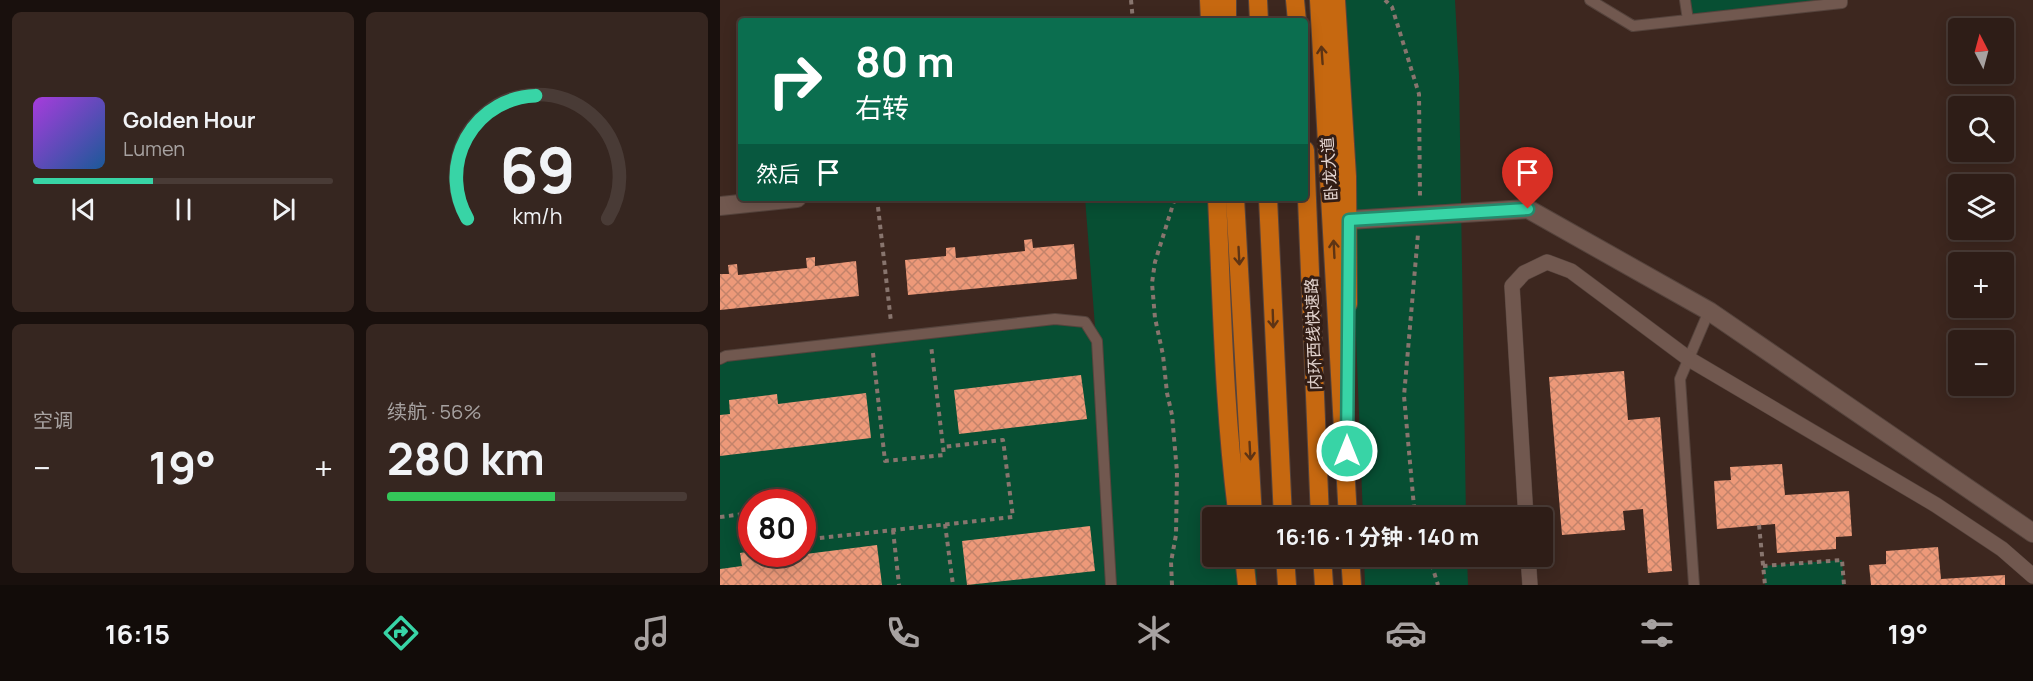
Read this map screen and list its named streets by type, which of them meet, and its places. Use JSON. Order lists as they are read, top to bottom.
{
  "streets": {
    "highway": ["卧龙大道", "内环西线快速路"]
  },
  "north": "top",
  "page": {
    "map_buttons": ["+", "−"],
    "turn": ["80 m", "右转"],
    "song": ["Golden Hour", "Lumen"],
    "then": "然后",
    "tile": [
      "空调",
      ["续航 · 56%", "280 km"]
    ],
    "heat": ["−", "19°", "+"],
    "limit": "80",
    "trip": "16:16 · 1 分钟 · 140 m",
    "tabs": ["16:15", "19°"],
    "gauge": ["69", "km/h"]
  }
}
